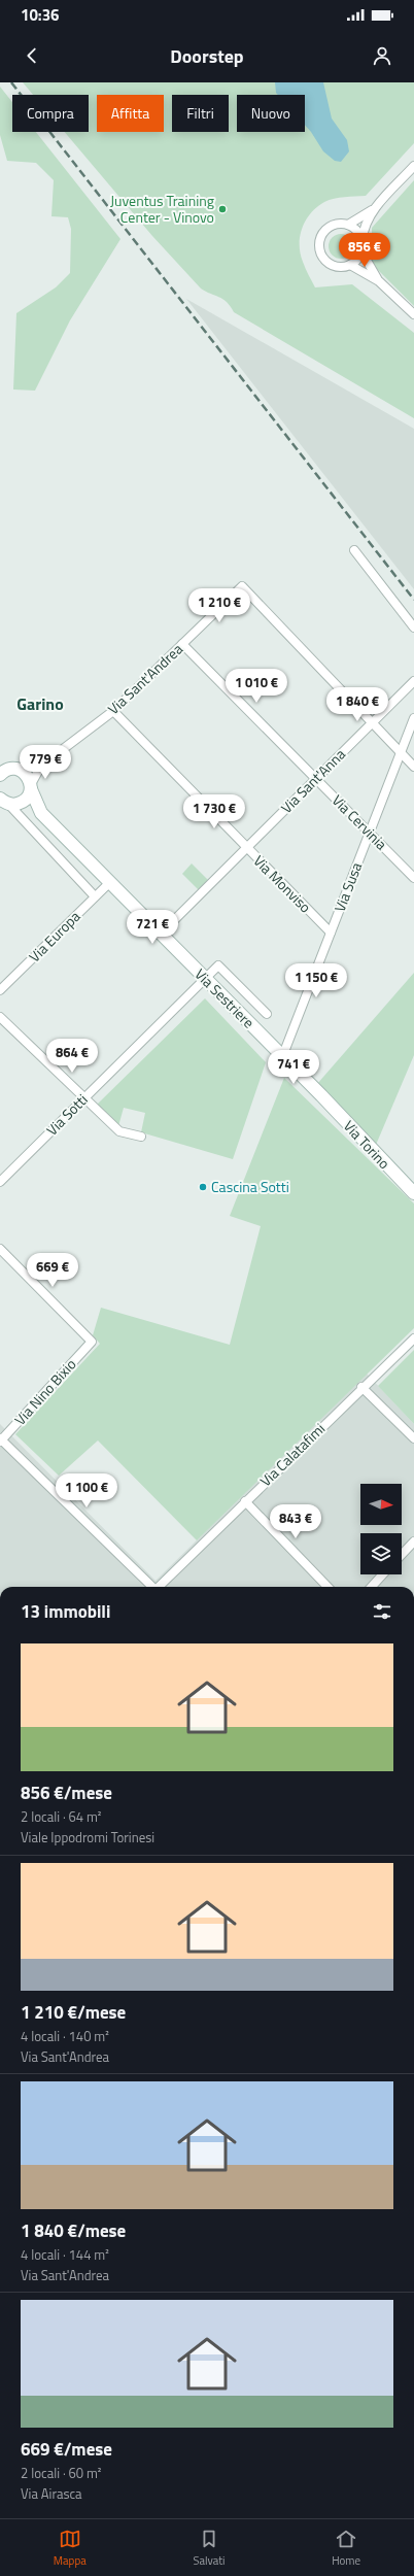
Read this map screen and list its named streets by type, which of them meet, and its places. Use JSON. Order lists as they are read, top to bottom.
{
  "streets": {
    "main road": ["Via Sestriere", "Via Torino"],
    "street": [
      "Via Sant'Andrea",
      "Via Sant'Anna",
      "Via Cervinia",
      "Via Monviso",
      "Via Susa",
      "Via Europa",
      "Via Sotti",
      "Via Nino Bixio",
      "Via Calatafimi"
    ]
  },
  "crossings": [
    ["Via Sant'Andrea", "Via Sant'Anna"],
    ["Via Sant'Andrea", "Via Cervinia"],
    ["Via Sant'Andrea", "Via Monviso"],
    ["Via Sant'Andrea", "Via Susa"],
    ["Via Sant'Anna", "Via Cervinia"],
    ["Via Sant'Anna", "Via Monviso"],
    ["Via Sant'Anna", "Via Sestriere"],
    ["Via Cervinia", "Via Susa"],
    ["Via Monviso", "Via Susa"],
    ["Via Susa", "Via Sestriere"],
    ["Via Europa", "Via Sestriere"],
    ["Via Sestriere", "Via Sotti"],
    ["Via Sestriere", "Via Torino"]
  ],
  "districts": ["Garino"],
  "places": ["Juventus Training Center - Vinovo", "Cascina Sotti"],
  "north": "right",
  "page": {
    "status": "10:36",
    "header": "Doorstep",
    "chip": [
      "Compra",
      "Affitta",
      "Filtri",
      "Nuovo"
    ],
    "price": [
      "856 €",
      "1 210 €",
      "1 010 €",
      "1 840 €",
      "779 €",
      "1 730 €",
      "721 €",
      "1 150 €",
      "864 €",
      "741 €",
      "669 €",
      "1 100 €",
      "843 €"
    ],
    "heading": "13 immobili",
    "list": [
      {
        "name": "856 €/mese",
        "note": "2 locali · 64 m² · Viale Ippodromi Torinesi"
      },
      {
        "name": "1 210 €/mese",
        "note": "4 locali · 140 m² · Via Sant'Andrea"
      },
      {
        "name": "1 840 €/mese",
        "note": "4 locali · 144 m² · Via Sant'Andrea"
      },
      {
        "name": "669 €/mese",
        "note": "2 locali · 60 m² · Via Airasca"
      }
    ],
    "tabs": ["Mappa", "Salvati", "Home"]
  }
}
